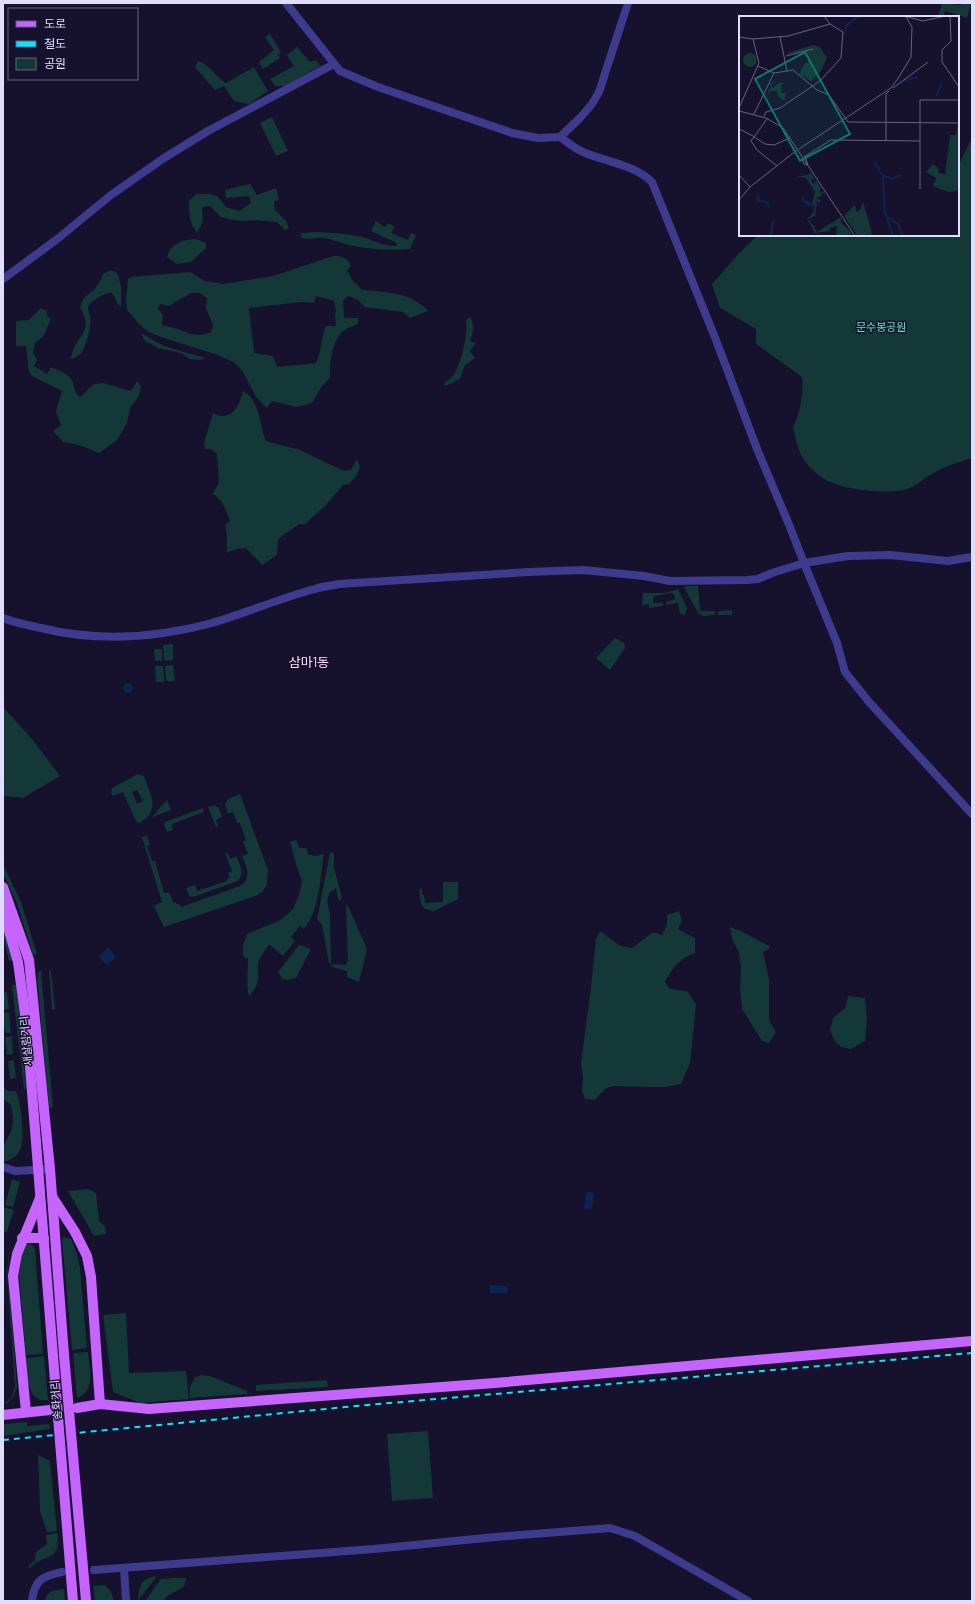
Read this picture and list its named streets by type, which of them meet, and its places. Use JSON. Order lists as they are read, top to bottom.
{
  "streets": {
    "main road": ["새살림거리", "송화거리"]
  },
  "crossings": [
    ["새살림거리", "송화거리"]
  ],
  "districts": ["삼마1동"],
  "parks": ["문수봉공원"],
  "legend": ["도로", "철도", "공원"]
}
